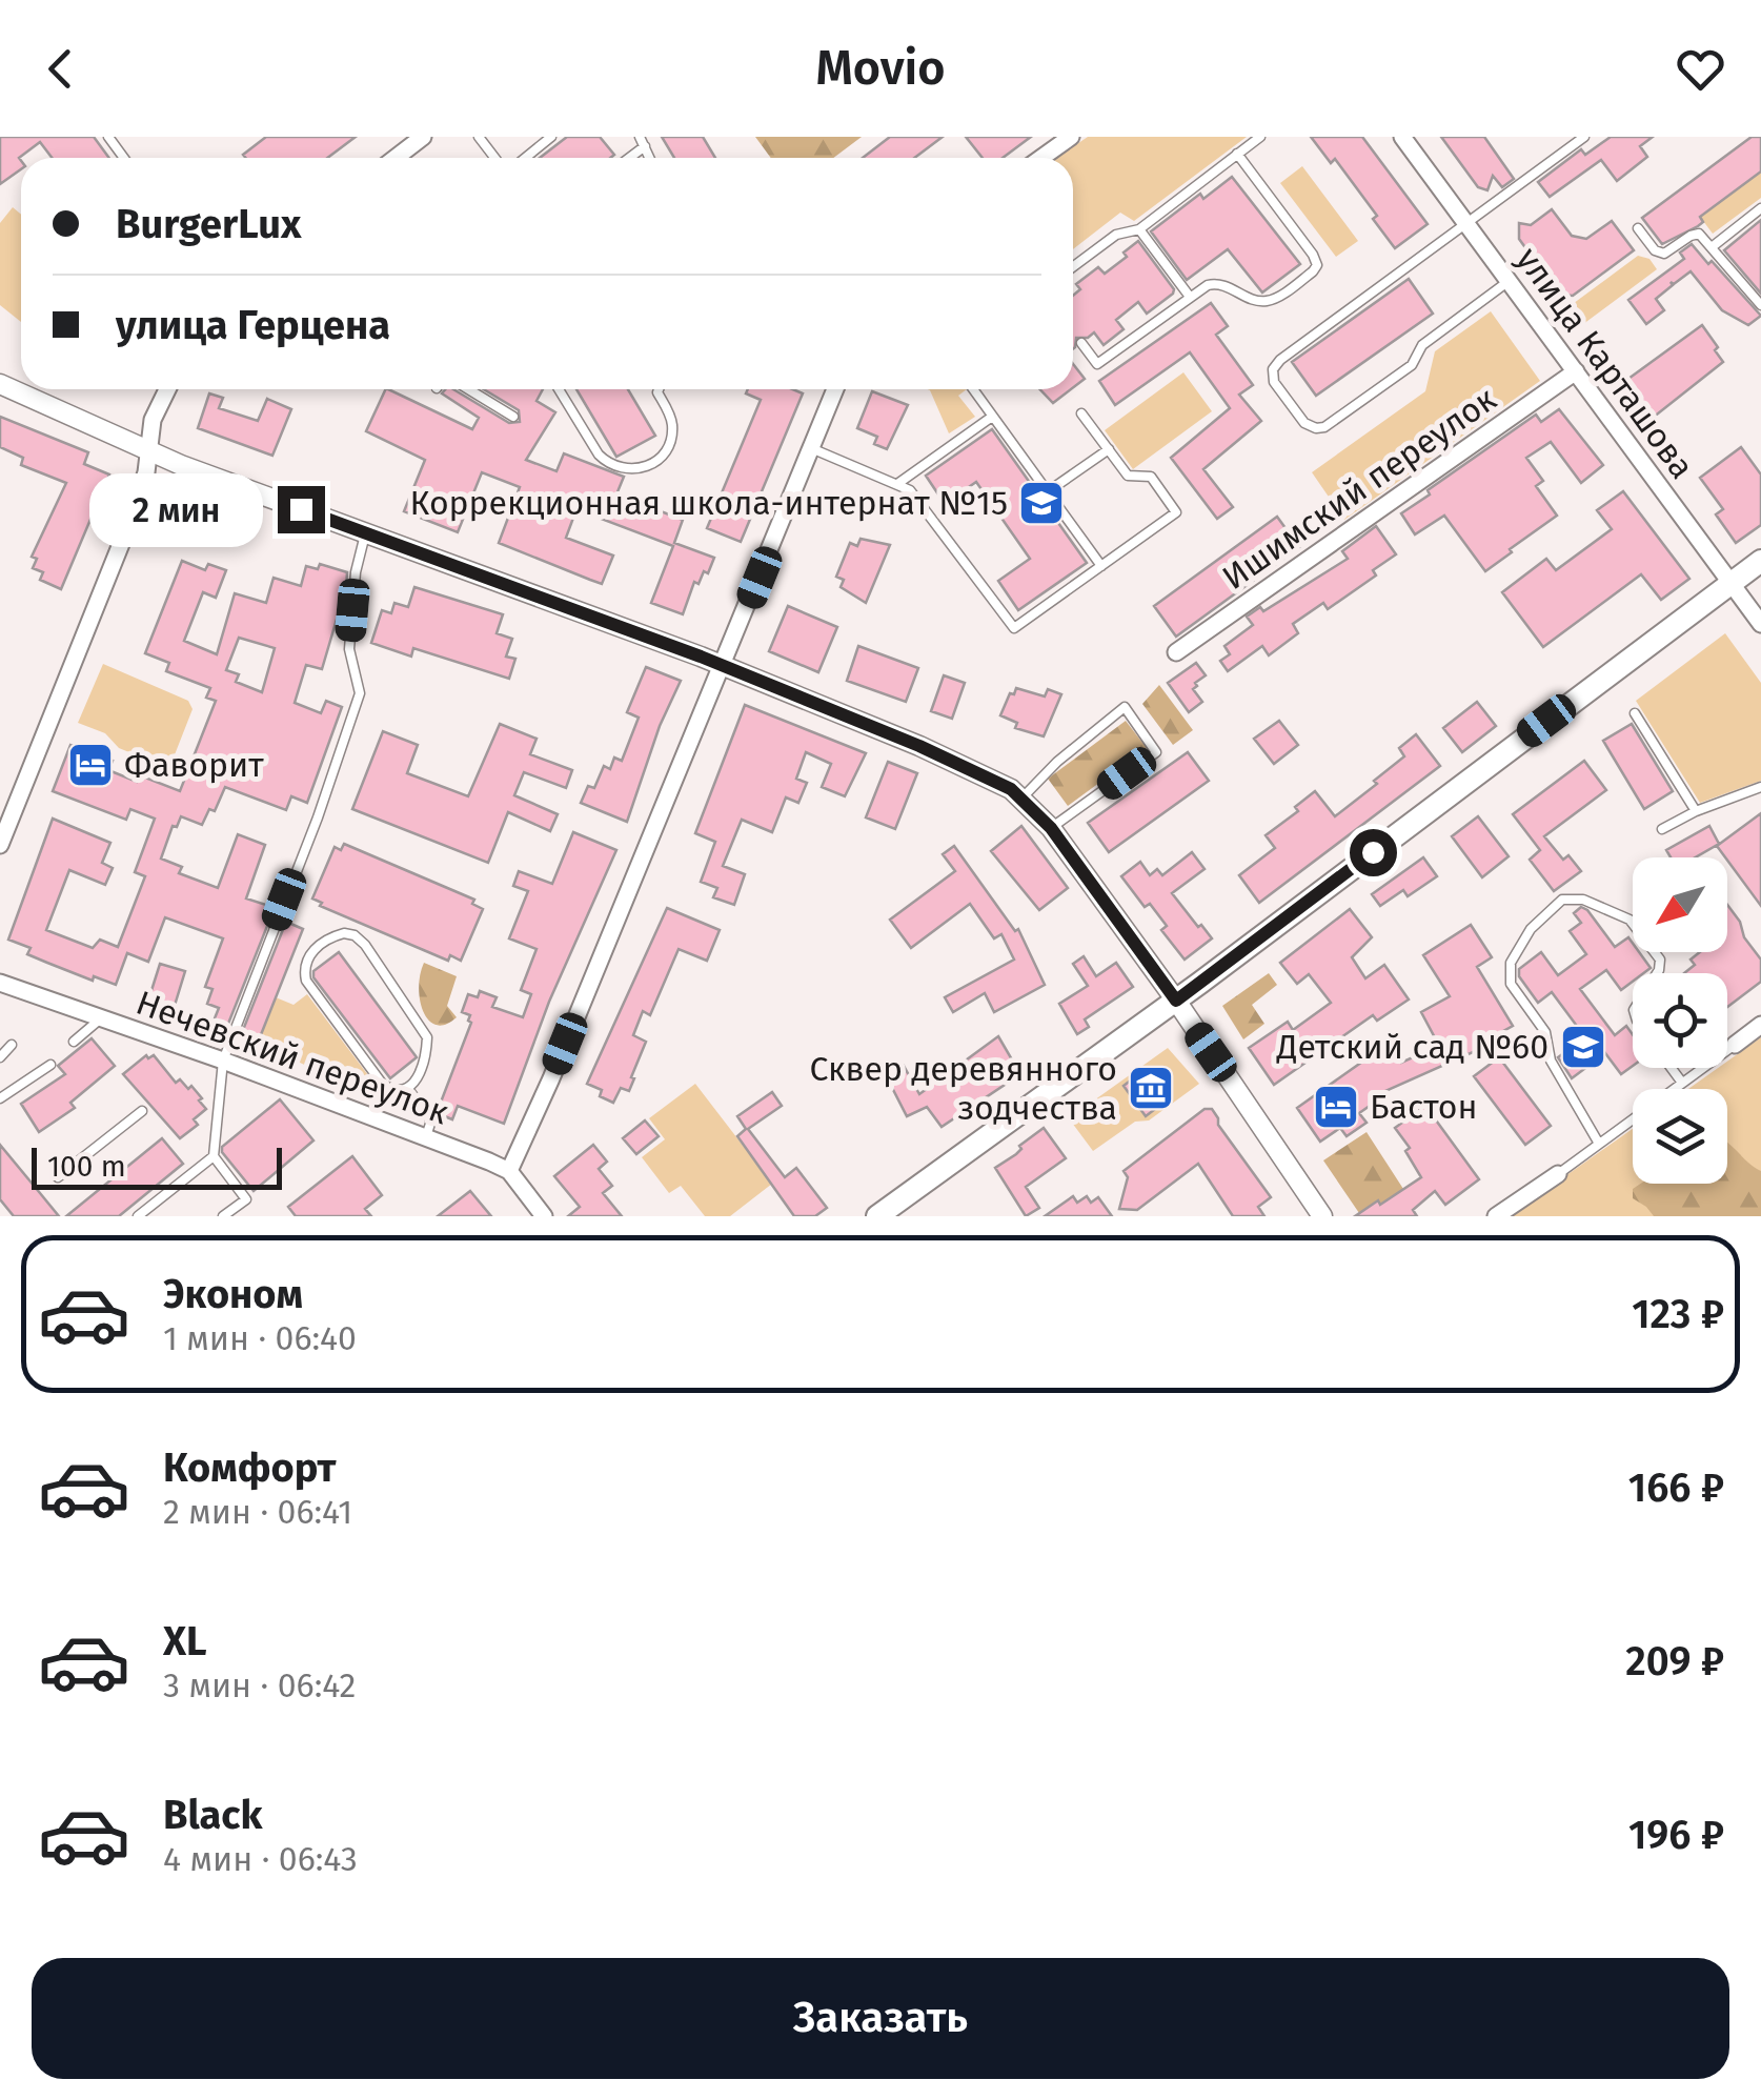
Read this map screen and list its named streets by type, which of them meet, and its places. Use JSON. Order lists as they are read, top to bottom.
{
  "streets": {
    "street": ["улица Карташова", "Ишимский переулок", "Нечевский переулок"]
  },
  "crossings": [
    ["улица Карташова", "Ишимский переулок"]
  ],
  "places": {
    "school or university": ["Коррекционная школа-интернат №15", "Детский сад №60"],
    "hotel": ["Фаворит", "Бастон"],
    "museum": ["Сквер деревянного зодчества"]
  },
  "scale_bar": "100 m",
  "north": "bottom left",
  "page": {
    "header": "Movio",
    "banner": ["BurgerLux", "улица Герцена"],
    "bubble": "2 мин",
    "scale": "100 m",
    "list": [
      {
        "name": "Эконом",
        "note": "1 мин · 06:40",
        "value": "123 ₽"
      },
      {
        "name": "Комфорт",
        "note": "2 мин · 06:41",
        "value": "166 ₽"
      },
      {
        "name": "XL",
        "note": "3 мин · 06:42",
        "value": "209 ₽"
      },
      {
        "name": "Black",
        "note": "4 мин · 06:43",
        "value": "196 ₽"
      }
    ],
    "buttons": "Заказать"
  }
}
